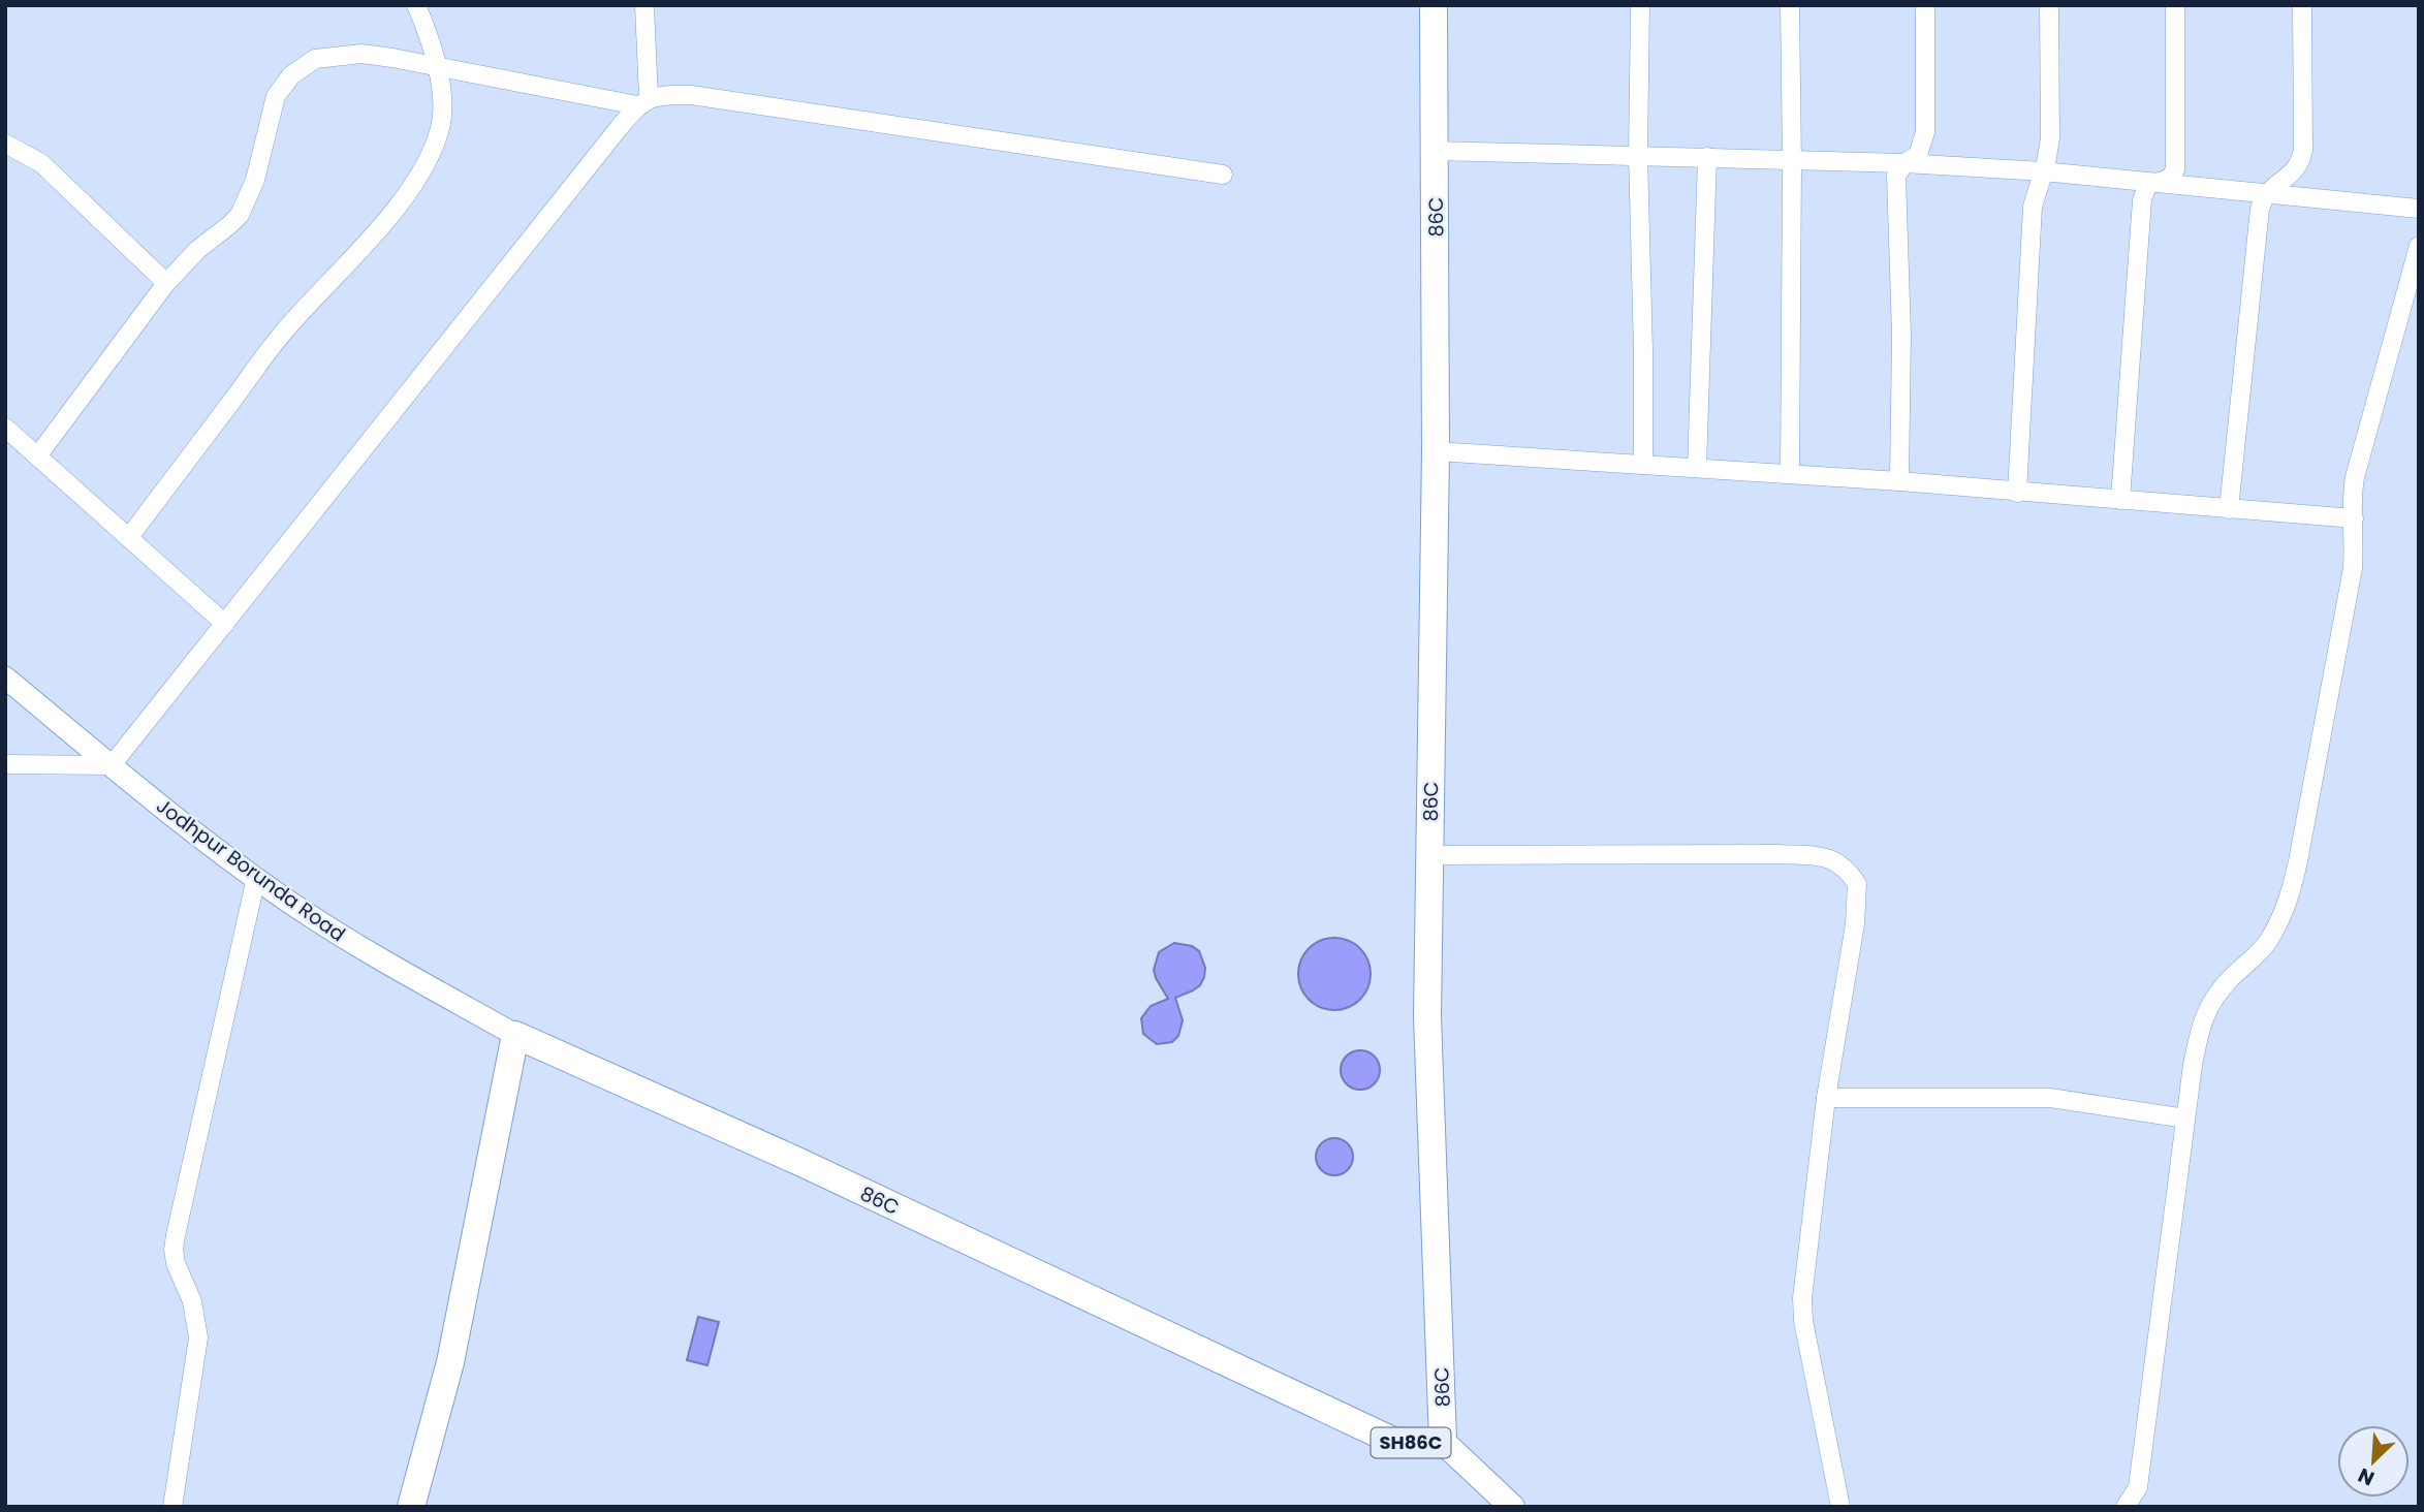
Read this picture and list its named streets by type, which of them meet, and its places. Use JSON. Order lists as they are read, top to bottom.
{
  "streets": {
    "main road": ["86C", "SH86C"],
    "street": ["Jodhpur Borunda Road"]
  },
  "crossings": [
    ["86C", "Jodhpur Borunda Road"]
  ],
  "north": "bottom left"
}
